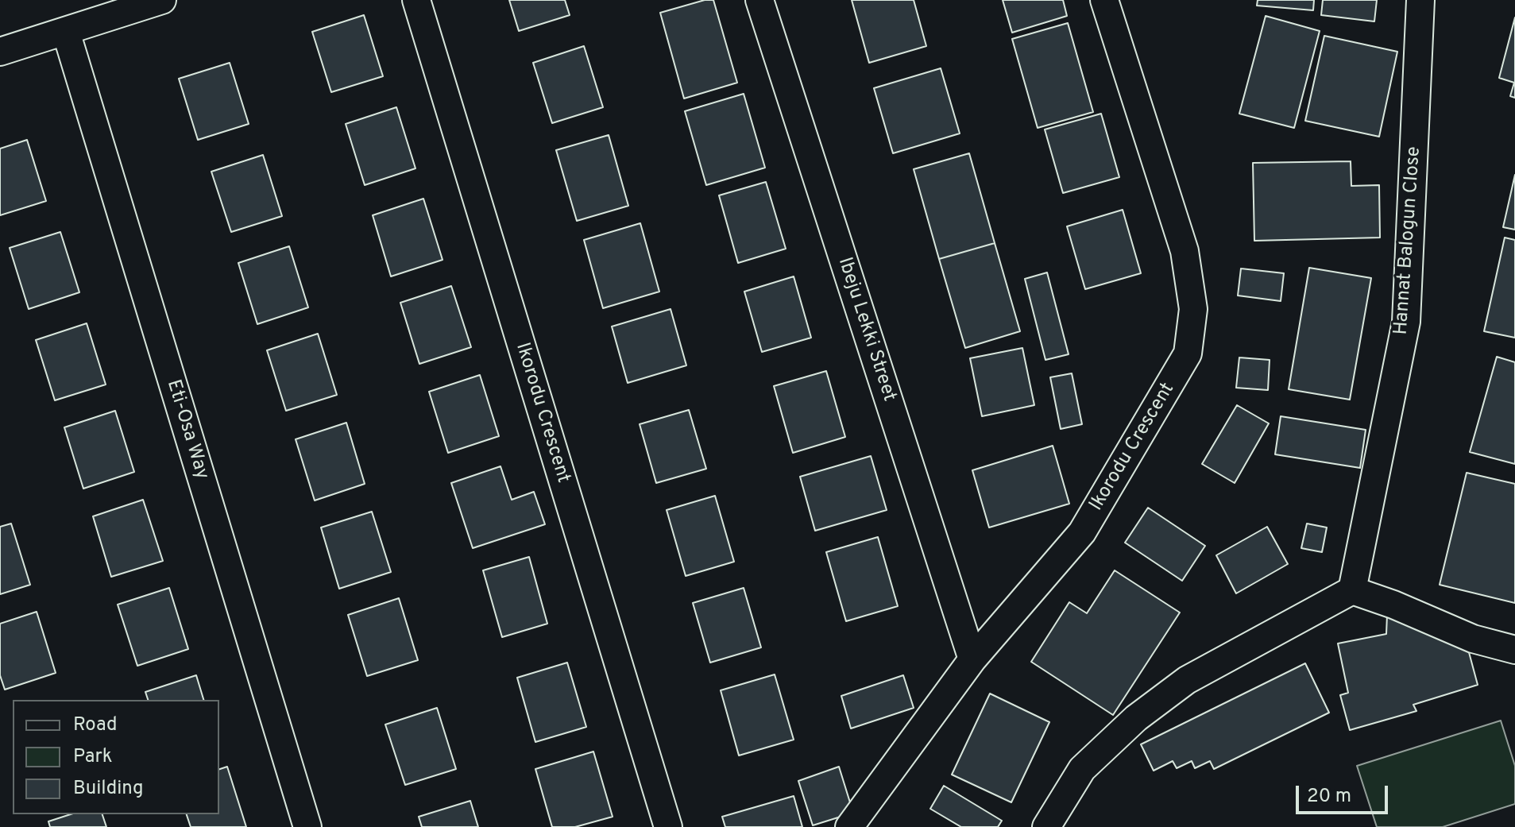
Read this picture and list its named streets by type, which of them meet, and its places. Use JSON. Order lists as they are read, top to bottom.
{
  "streets": {
    "street": [
      "Hannat Balogun Close",
      "Ibeju Lekki Street",
      "Ikorodu Crescent",
      "Eti-Osa Way"
    ]
  },
  "crossings": [
    ["Ibeju Lekki Street", "Ikorodu Crescent"]
  ],
  "legend": ["Road", "Park", "Building"],
  "scale_bar": "20 m"
}
